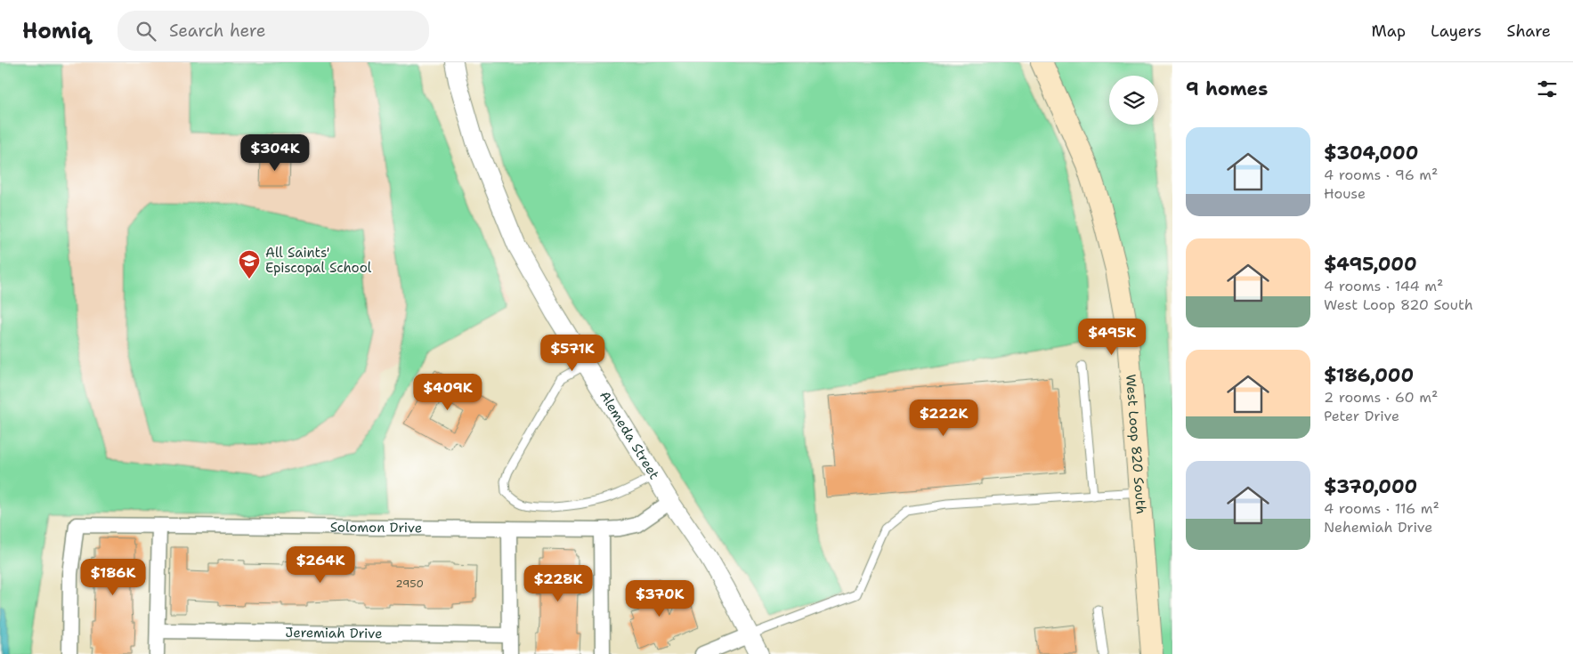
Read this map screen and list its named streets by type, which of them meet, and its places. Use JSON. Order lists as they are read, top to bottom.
{
  "streets": {
    "main road": ["West Loop 820 South"],
    "street": ["Alemeda Street", "Solomon Drive", "Jeremiah Drive"]
  },
  "crossings": [
    ["Alemeda Street", "Solomon Drive"]
  ],
  "places": {
    "school or university": ["All Saints' Episcopal School"]
  },
  "house_numbers": ["2950"],
  "page": {
    "header": "Homiq",
    "search": "Search here",
    "nav": ["Map", "Layers", "Share"],
    "heading": "9 homes",
    "list": [
      {
        "name": "$304,000",
        "note": "4 rooms · 96 m² · House"
      },
      {
        "name": "$495,000",
        "note": "4 rooms · 144 m² · West Loop 820 South"
      },
      {
        "name": "$186,000",
        "note": "2 rooms · 60 m² · Peter Drive"
      },
      {
        "name": "$370,000",
        "note": "4 rooms · 116 m² · Nehemiah Drive"
      }
    ],
    "price": [
      "$304K",
      "$495K",
      "$571K",
      "$409K",
      "$222K",
      "$264K",
      "$186K",
      "$228K",
      "$370K"
    ]
  }
}
